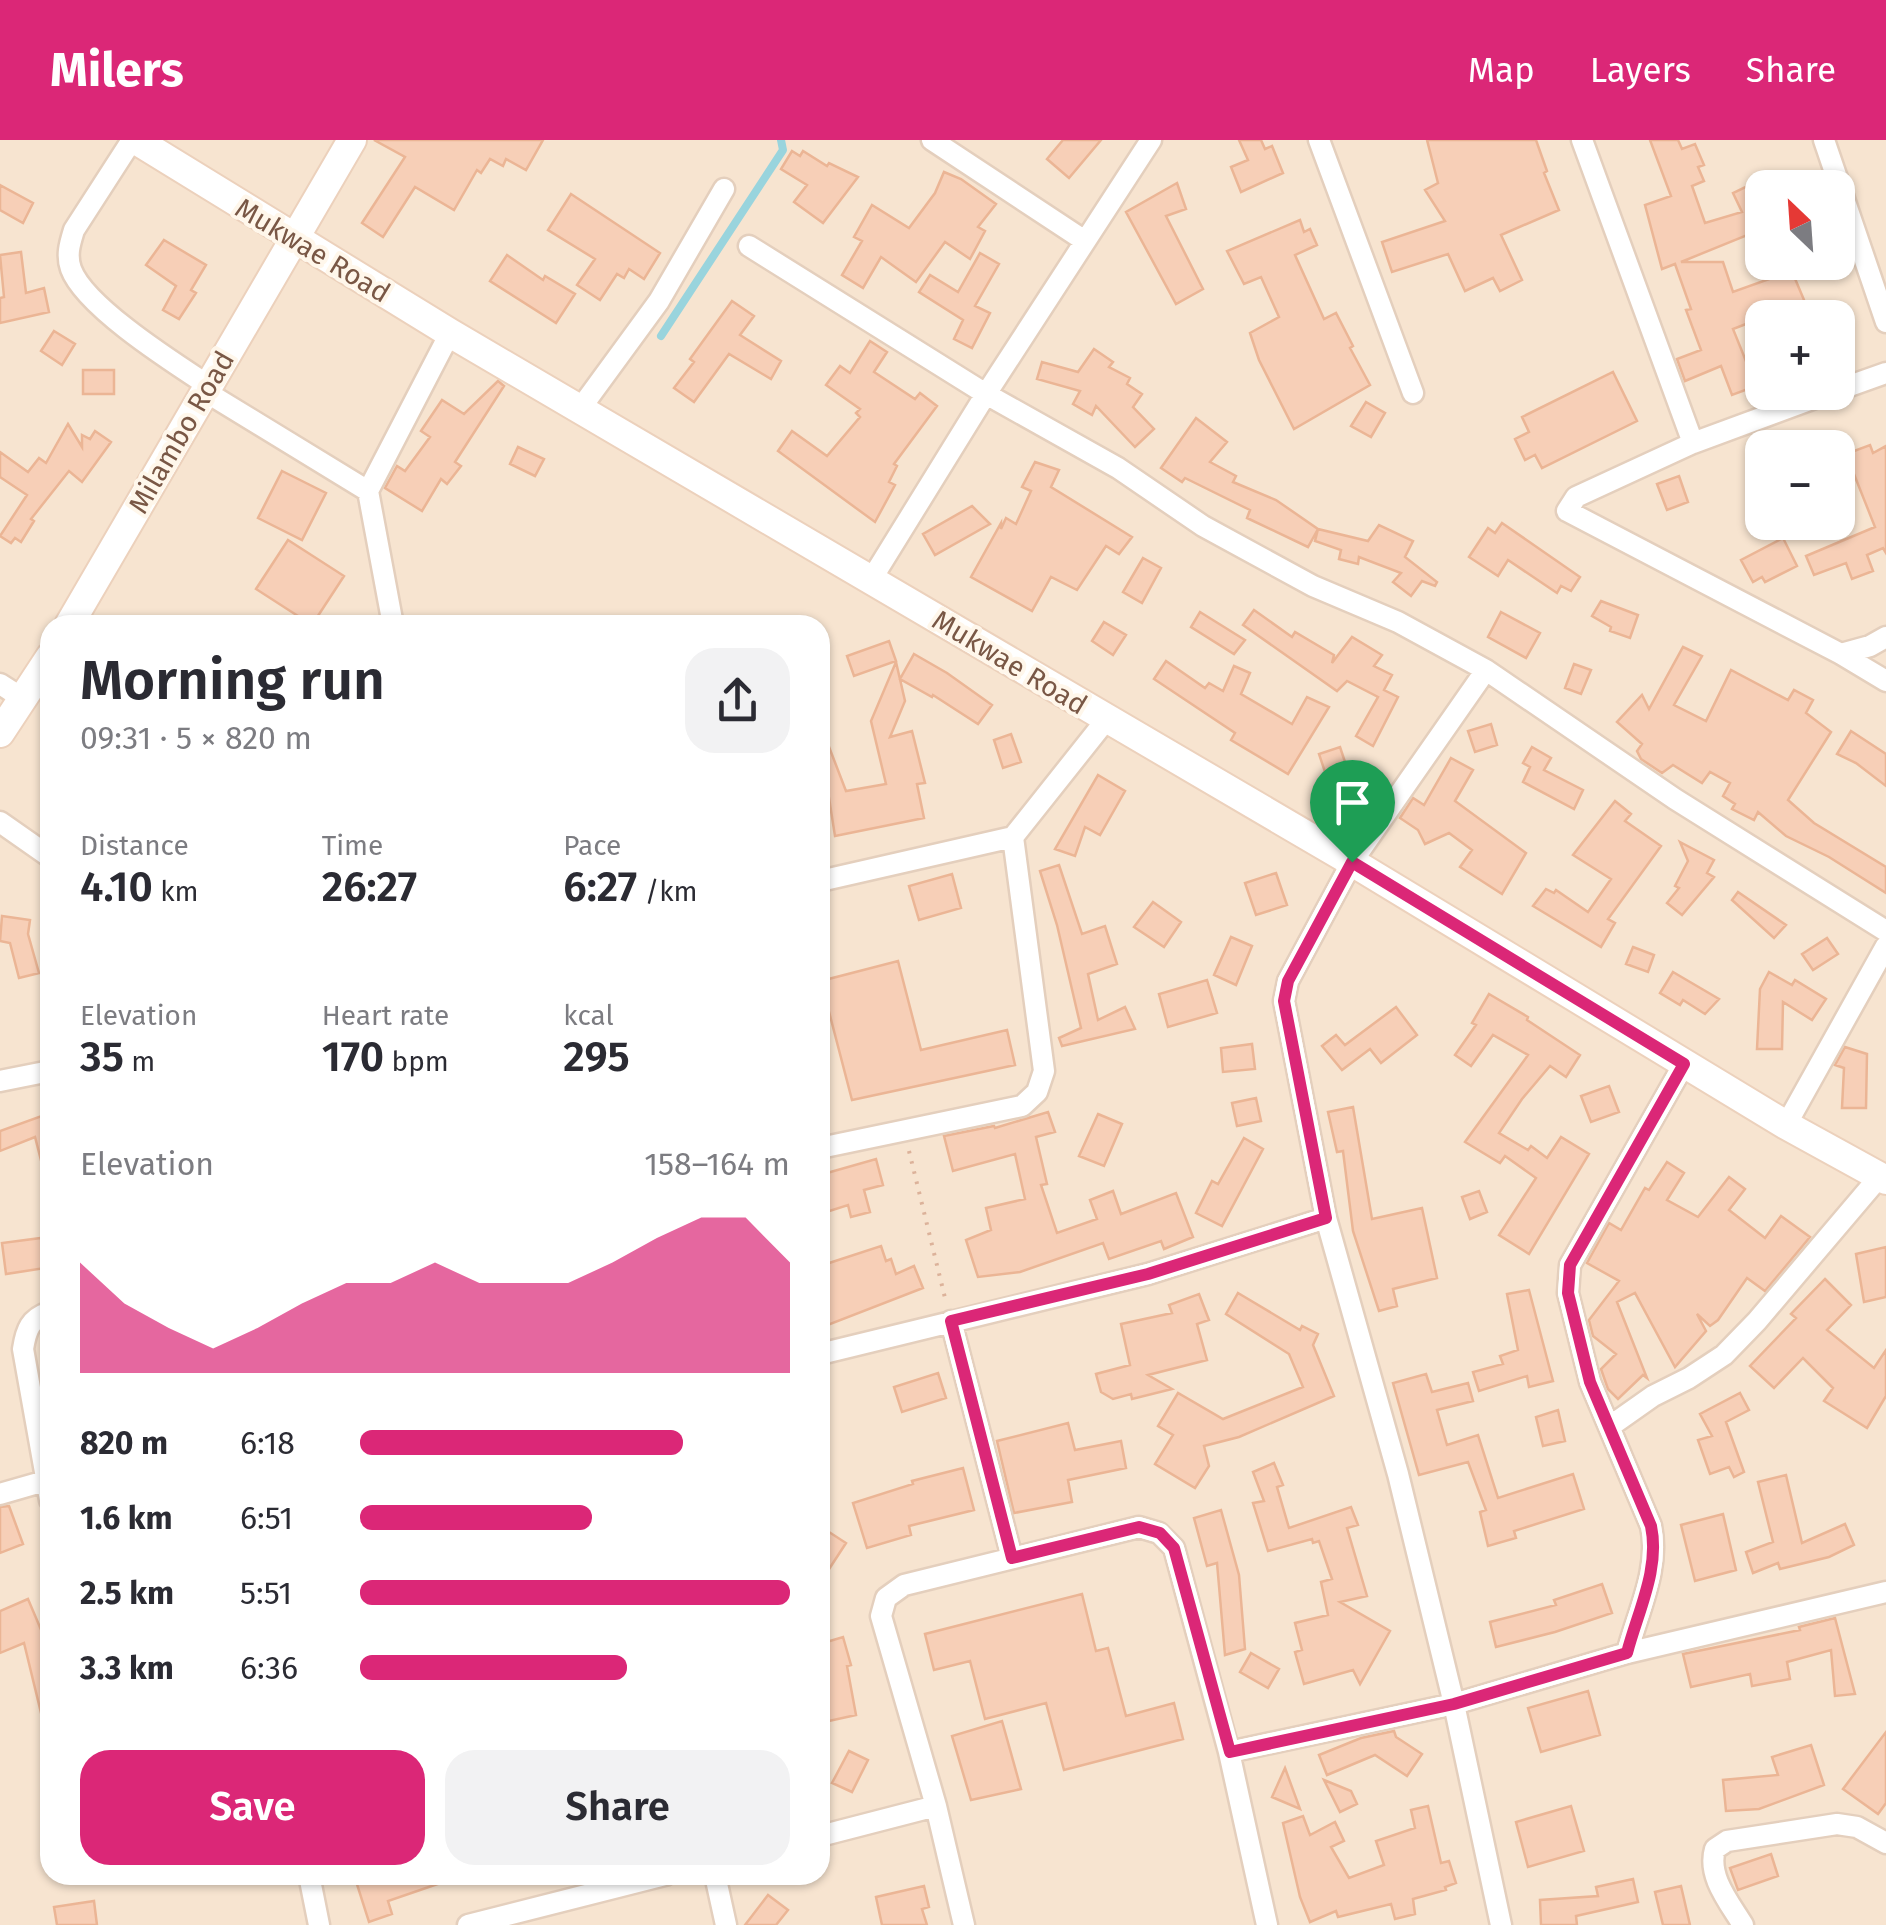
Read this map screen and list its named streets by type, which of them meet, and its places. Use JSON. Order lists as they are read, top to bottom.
{
  "streets": {
    "street": ["Mukwae Road", "Milambo Road"]
  },
  "crossings": [
    ["Mukwae Road", "Milambo Road"]
  ],
  "north": "top left",
  "page": {
    "header": "Milers",
    "nav": ["Map", "Layers", "Share"],
    "map_buttons": ["+", "−"],
    "heading": ["Morning run", "09:31 · 5 × 820 m"],
    "stats": [
      ["Distance", "4.10 km"],
      ["Time", "26:27"],
      ["Pace", "6:27 /km"],
      ["Elevation", "35 m"],
      ["Heart rate", "170 bpm"],
      ["kcal", "295"]
    ],
    "chart": ["Elevation", "158–164 m"],
    "list": [
      {
        "name": "820 m",
        "note": "6:18"
      },
      {
        "name": "1.6 km",
        "note": "6:51"
      },
      {
        "name": "2.5 km",
        "note": "5:51"
      },
      {
        "name": "3.3 km",
        "note": "6:36"
      }
    ],
    "buttons": ["Save", "Share"]
  }
}
